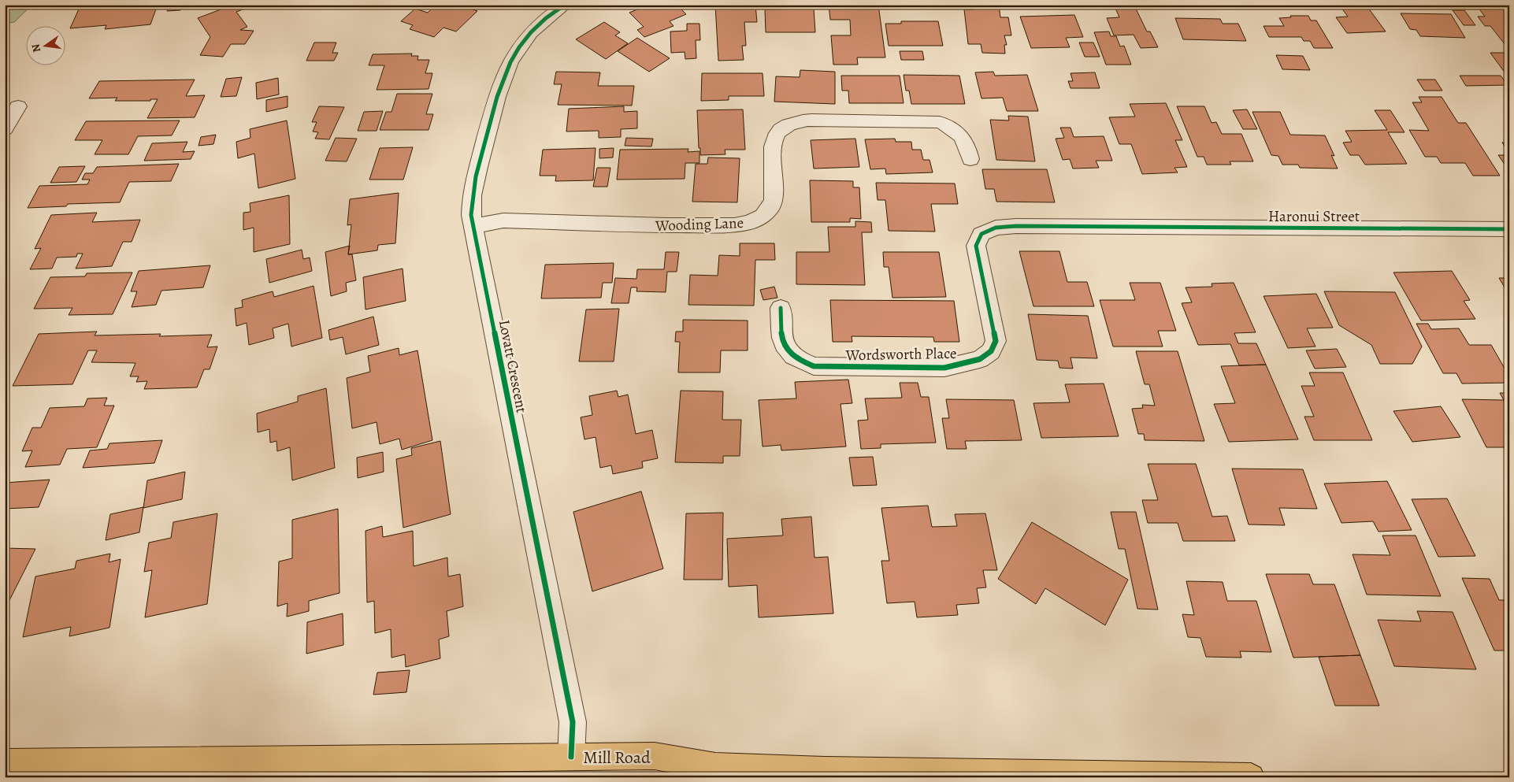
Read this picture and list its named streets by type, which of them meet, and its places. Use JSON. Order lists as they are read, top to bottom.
{
  "streets": {
    "main road": ["Mill Road"],
    "street": [
      "Haronui Street",
      "Wooding Lane",
      "Wordsworth Place",
      "Lovatt Crescent"
    ]
  },
  "crossings": [
    ["Haronui Street", "Wordsworth Place"],
    ["Wooding Lane", "Lovatt Crescent"],
    ["Lovatt Crescent", "Mill Road"]
  ],
  "north": "left"
}
